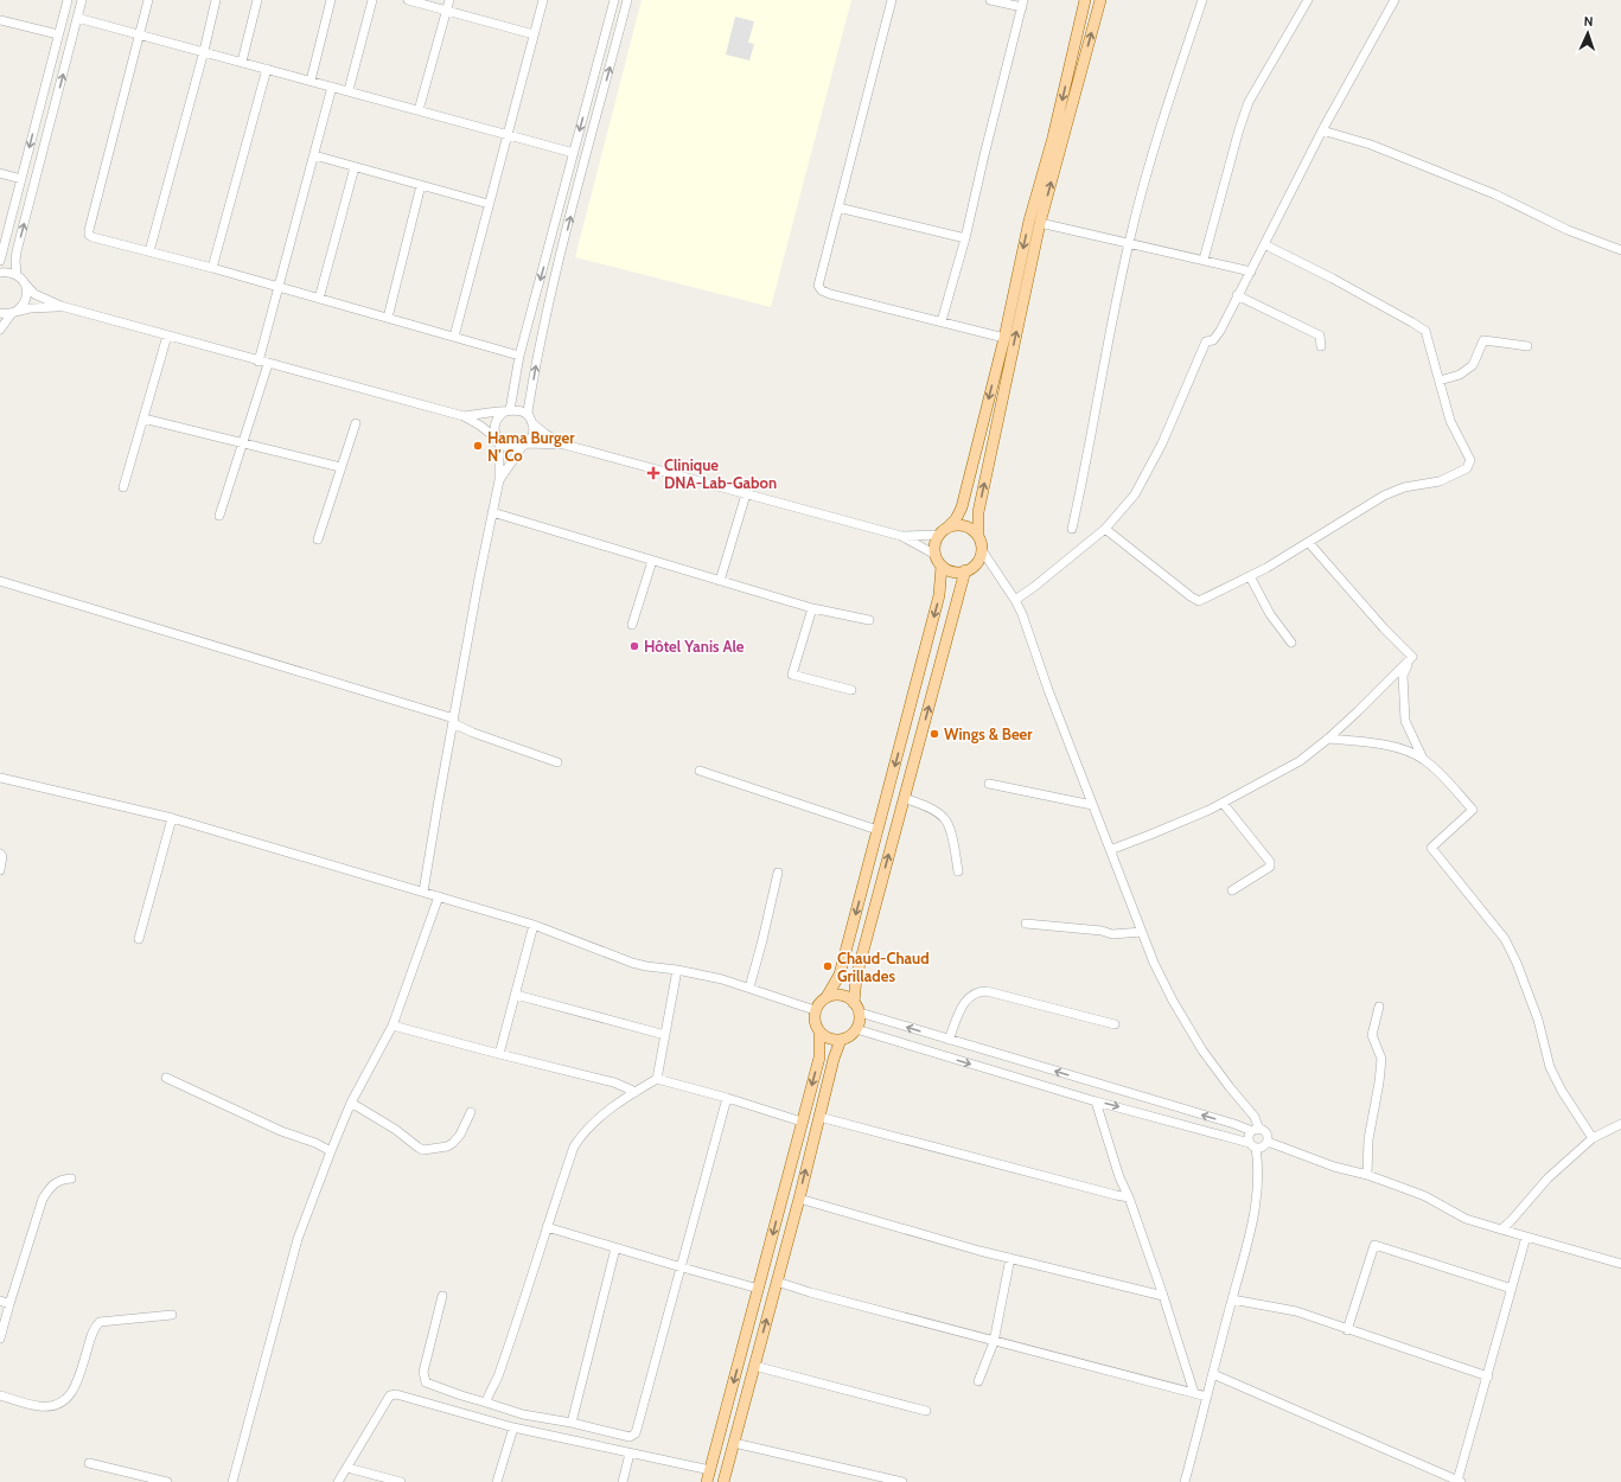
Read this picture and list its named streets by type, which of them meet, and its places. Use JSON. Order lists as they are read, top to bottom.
{
  "places": {
    "other": [
      "Hama Burger N' Co",
      "Hôtel Yanis Ale",
      "Wings & Beer",
      "Chaud-Chaud Grillades"
    ],
    "health": ["Clinique DNA-Lab-Gabon"]
  },
  "north": "top"
}
